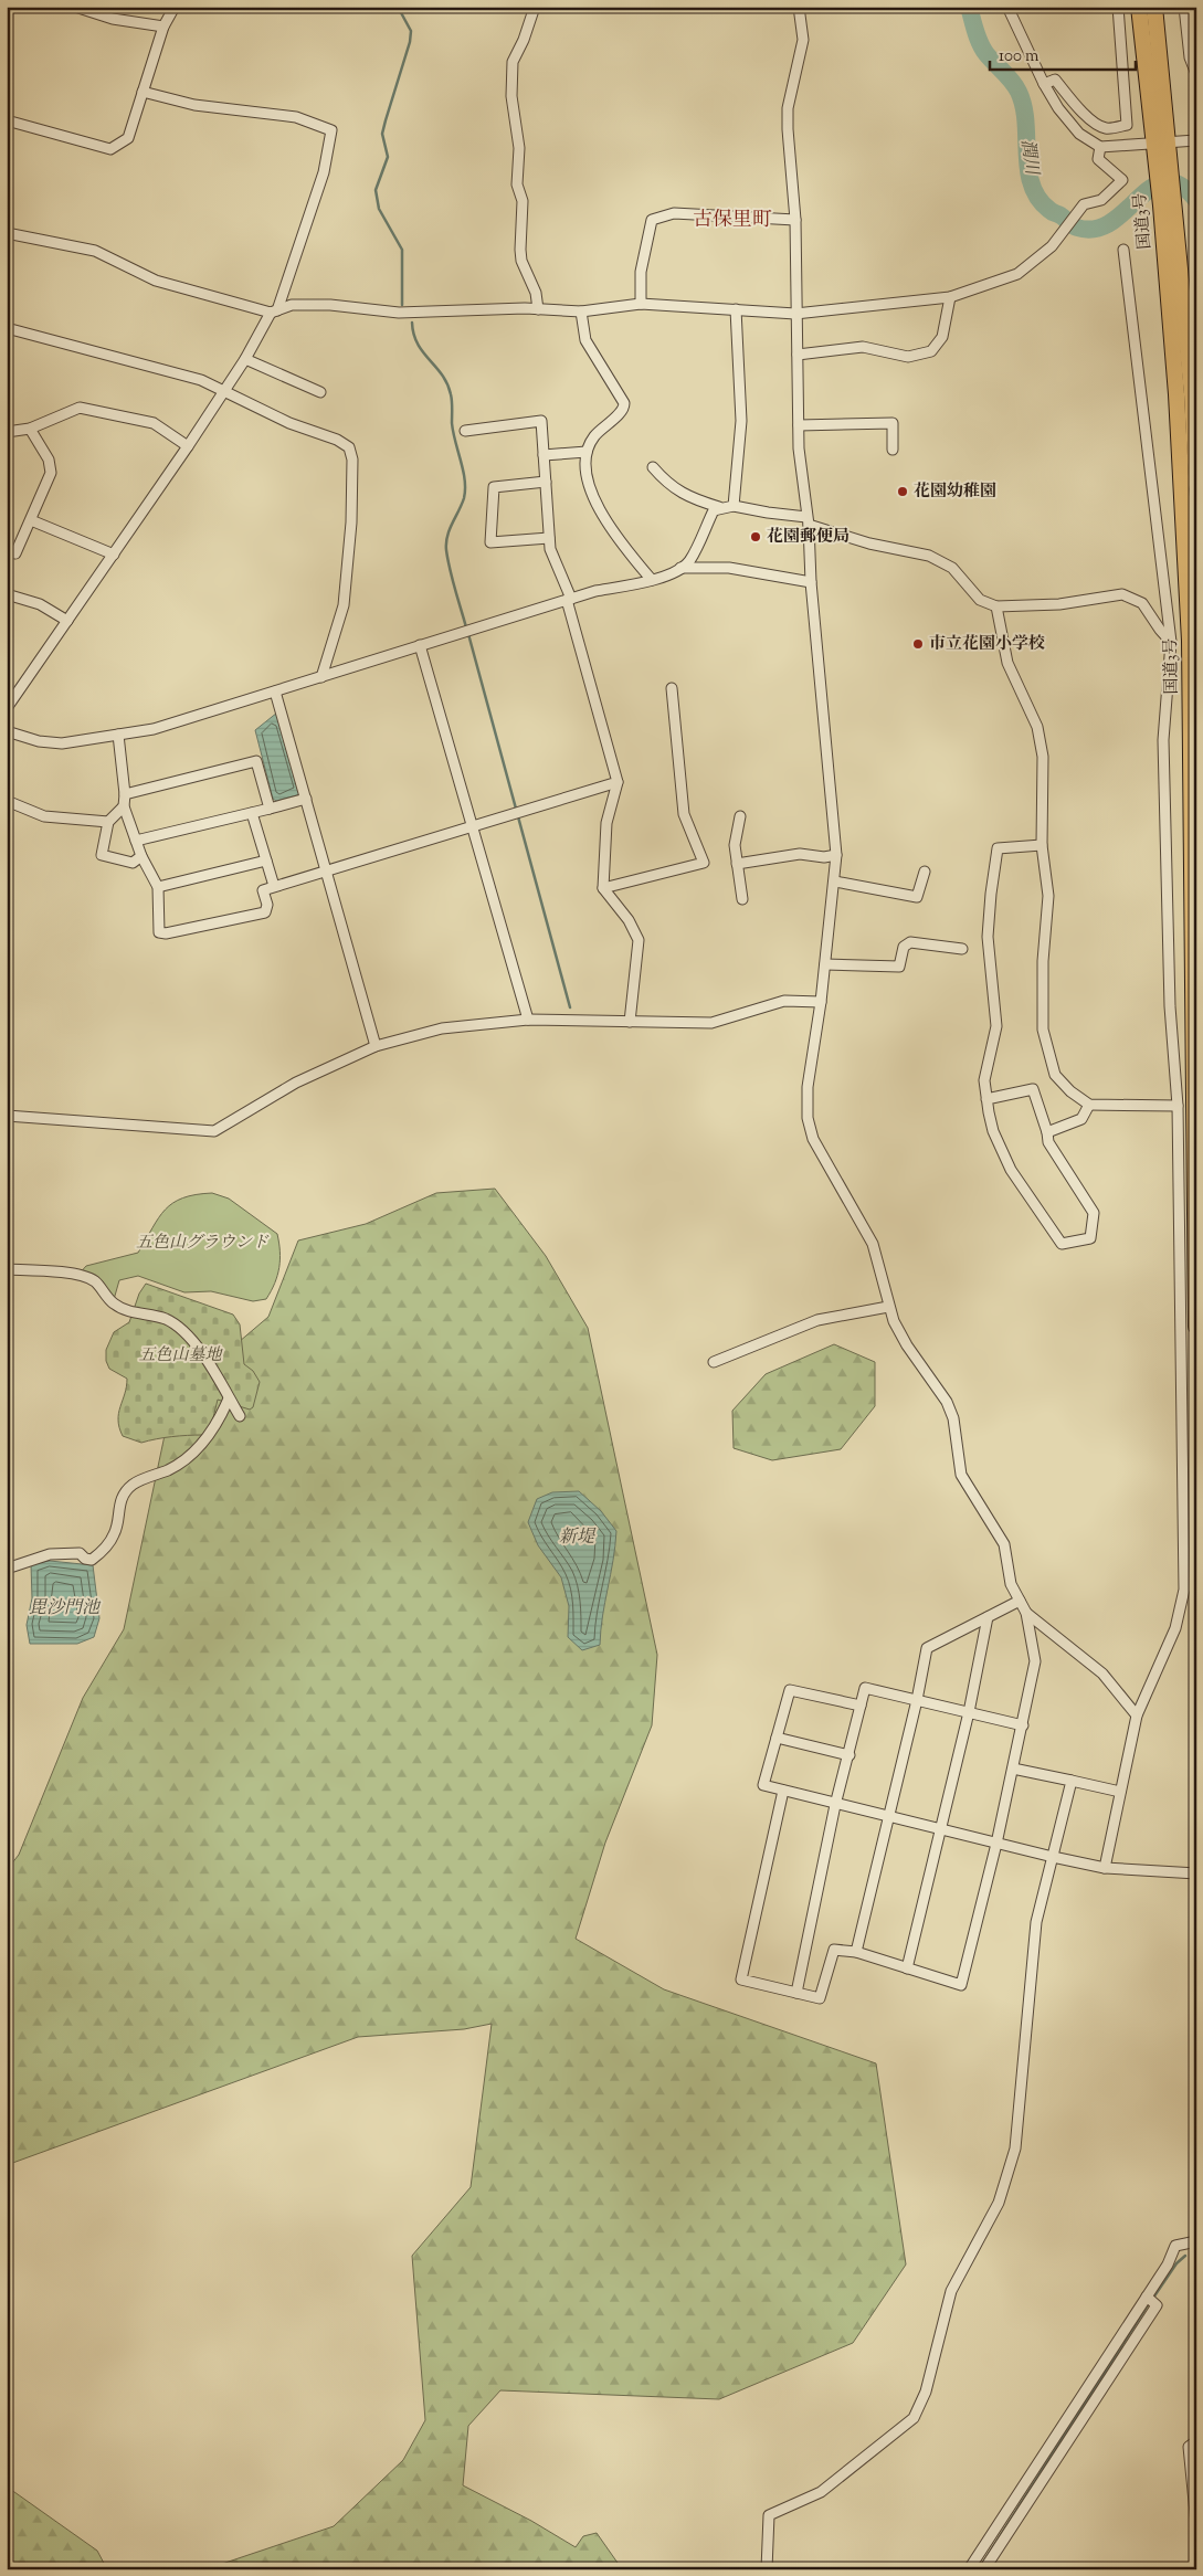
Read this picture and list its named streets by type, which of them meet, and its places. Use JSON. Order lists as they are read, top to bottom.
{
  "streets": {
    "highway": ["国道3号"]
  },
  "districts": ["古保里町"],
  "water": ["潤川", "新堤", "毘沙門池"],
  "parks": ["五色山グラウンド", "五色山墓地"],
  "places": ["花園幼稚園", "花園郵便局", "市立花園小学校"],
  "scale_bar": "100 m"
}
